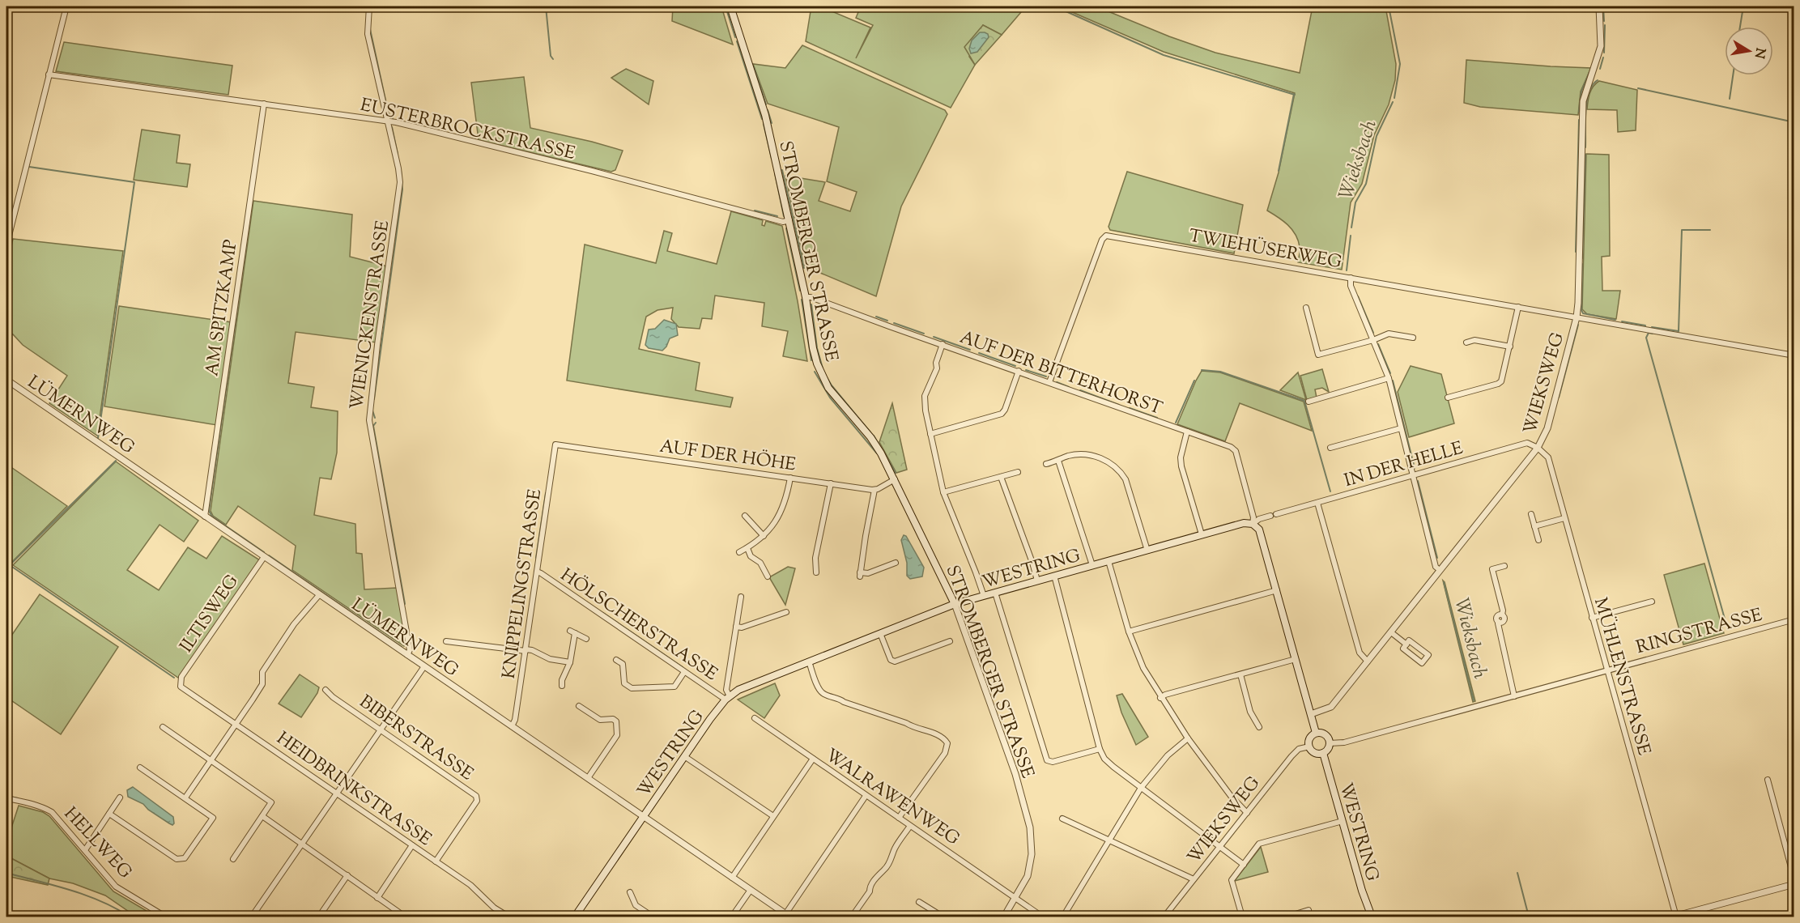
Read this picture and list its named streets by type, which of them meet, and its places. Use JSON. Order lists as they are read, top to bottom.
{
  "streets": {
    "main road": ["STROMBERGER STRASSE", "WESTRING"],
    "street": [
      "EUSTERBROCKSTRASSE",
      "TWIEHÜSERWEG",
      "AM SPITZKAMP",
      "WIENICKENSTRASSE",
      "AUF DER BITTERHORST",
      "WIEKSWEG",
      "LÜMERNWEG",
      "AUF DER HÖHE",
      "IN DER HELLE",
      "KNIPPELINGSTRASSE",
      "ILTISWEG",
      "HÖLSCHERSTRASSE",
      "RINGSTRASSE",
      "MÜHLENSTRASSE",
      "BIBERSTRASSE",
      "HEIDBRINKSTRASSE",
      "WALRAWENWEG",
      "HELLWEG"
    ]
  },
  "crossings": [
    ["EUSTERBROCKSTRASSE", "STROMBERGER STRASSE"],
    ["EUSTERBROCKSTRASSE", "AM SPITZKAMP"],
    ["EUSTERBROCKSTRASSE", "WIENICKENSTRASSE"],
    ["TWIEHÜSERWEG", "AUF DER BITTERHORST"],
    ["TWIEHÜSERWEG", "WIEKSWEG"],
    ["STROMBERGER STRASSE", "AUF DER BITTERHORST"],
    ["STROMBERGER STRASSE", "WESTRING"],
    ["STROMBERGER STRASSE", "WALRAWENWEG"],
    ["AM SPITZKAMP", "LÜMERNWEG"],
    ["WIENICKENSTRASSE", "LÜMERNWEG"],
    ["AUF DER BITTERHORST", "IN DER HELLE"],
    ["AUF DER BITTERHORST", "WESTRING"],
    ["WIEKSWEG", "IN DER HELLE"],
    ["WIEKSWEG", "WESTRING"],
    ["WIEKSWEG", "RINGSTRASSE"],
    ["WIEKSWEG", "MÜHLENSTRASSE"],
    ["LÜMERNWEG", "WESTRING"],
    ["LÜMERNWEG", "KNIPPELINGSTRASSE"],
    ["LÜMERNWEG", "ILTISWEG"],
    ["AUF DER HÖHE", "KNIPPELINGSTRASSE"],
    ["IN DER HELLE", "WESTRING"],
    ["IN DER HELLE", "MÜHLENSTRASSE"],
    ["WESTRING", "HÖLSCHERSTRASSE"],
    ["WESTRING", "RINGSTRASSE"],
    ["KNIPPELINGSTRASSE", "HÖLSCHERSTRASSE"],
    ["ILTISWEG", "HEIDBRINKSTRASSE"],
    ["RINGSTRASSE", "MÜHLENSTRASSE"],
    ["BIBERSTRASSE", "HEIDBRINKSTRASSE"]
  ],
  "water": ["Wieksbach"],
  "north": "right"
}
